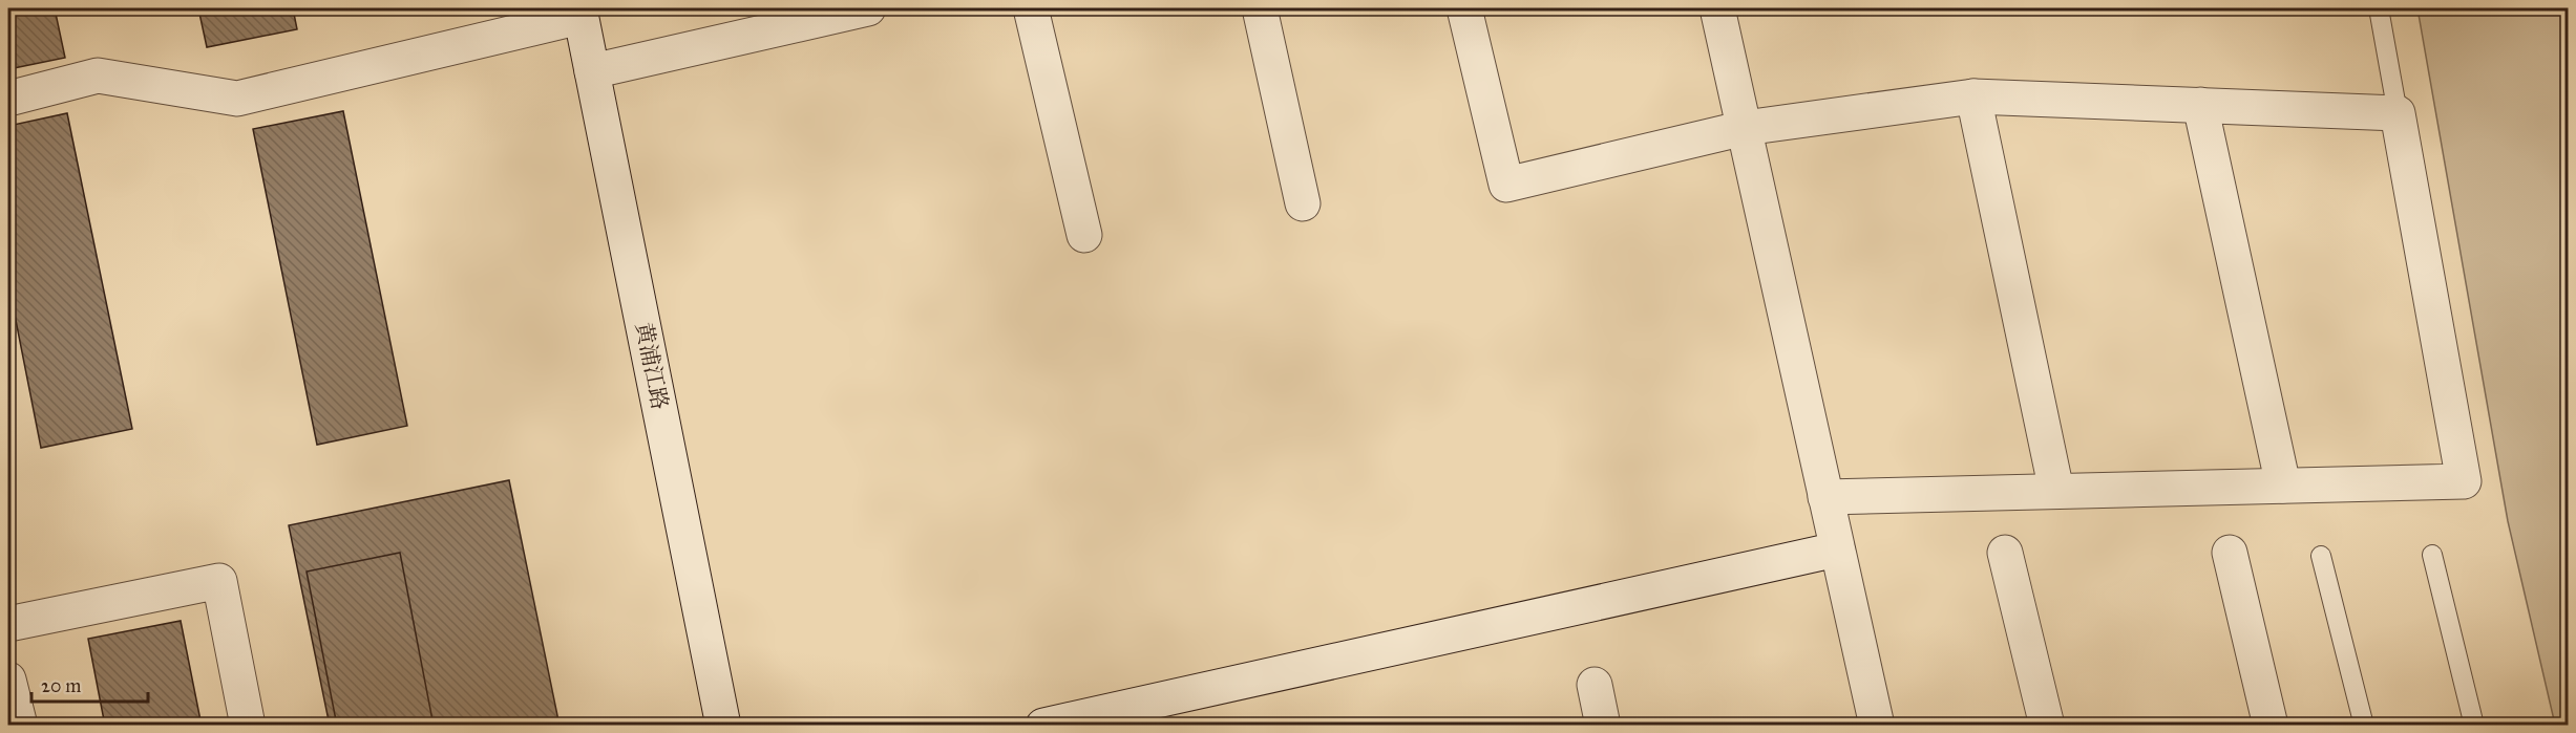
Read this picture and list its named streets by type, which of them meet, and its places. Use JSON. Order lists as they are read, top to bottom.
{
  "streets": {
    "street": ["黄浦江路"]
  },
  "scale_bar": "20 m"
}
